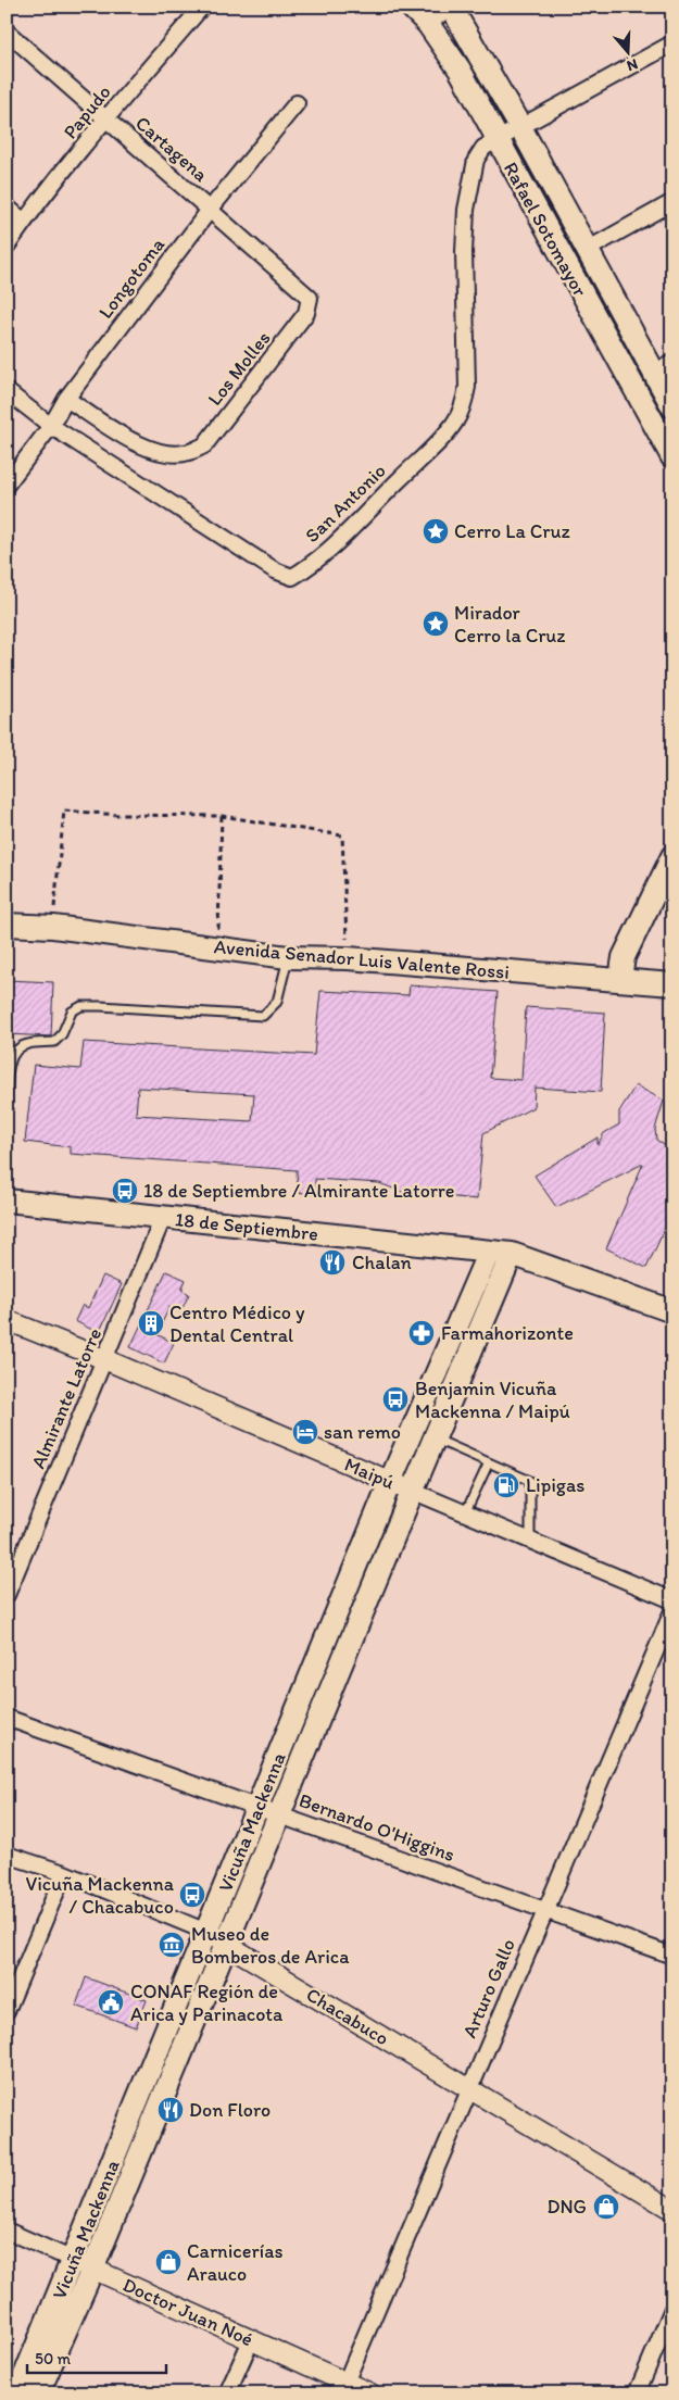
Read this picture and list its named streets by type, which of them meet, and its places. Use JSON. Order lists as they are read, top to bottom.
{
  "streets": {
    "main road": [
      "Rafael Sotomayor",
      "Avenida Senador Luis Valente Rossi",
      "18 de Septiembre",
      "Vicuña Mackenna"
    ],
    "street": [
      "Papudo",
      "Cartagena",
      "Longotoma",
      "Los Molles",
      "San Antonio",
      "Almirante Latorre",
      "Maipú",
      "Bernardo O'Higgins",
      "Arturo Gallo",
      "Chacabuco",
      "Doctor Juan Noé"
    ]
  },
  "crossings": [
    ["Papudo", "Cartagena"],
    ["Cartagena", "Longotoma"],
    ["Cartagena", "Los Molles"],
    ["Rafael Sotomayor", "San Antonio"],
    ["Longotoma", "Los Molles"],
    ["Longotoma", "San Antonio"],
    ["18 de Septiembre", "Almirante Latorre"],
    ["18 de Septiembre", "Vicuña Mackenna"],
    ["Almirante Latorre", "Maipú"],
    ["Maipú", "Vicuña Mackenna"],
    ["Vicuña Mackenna", "Bernardo O'Higgins"],
    ["Vicuña Mackenna", "Chacabuco"],
    ["Vicuña Mackenna", "Doctor Juan Noé"],
    ["Bernardo O'Higgins", "Arturo Gallo"],
    ["Arturo Gallo", "Chacabuco"],
    ["Arturo Gallo", "Doctor Juan Noé"]
  ],
  "places": {
    "place": ["Cerro La Cruz", "Mirador Cerro la Cruz"],
    "bus stop": ["18 de Septiembre / Almirante Latorre", "Benjamin Vicuña Mackenna / Maipú", "Vicuña Mackenna / Chacabuco"],
    "restaurant": ["Chalan", "Don Floro"],
    "building": ["Centro Médico y Dental Central"],
    "pharmacy": ["Farmahorizonte"],
    "hotel": ["san remo"],
    "fuel station": ["Lipigas"],
    "museum": ["Museo de Bomberos de Arica"],
    "public building": ["CONAF Región de Arica y Parinacota"],
    "shop": ["DNG", "Carnicerías Arauco"]
  },
  "scale_bar": "50 m",
  "north": "bottom"
}
